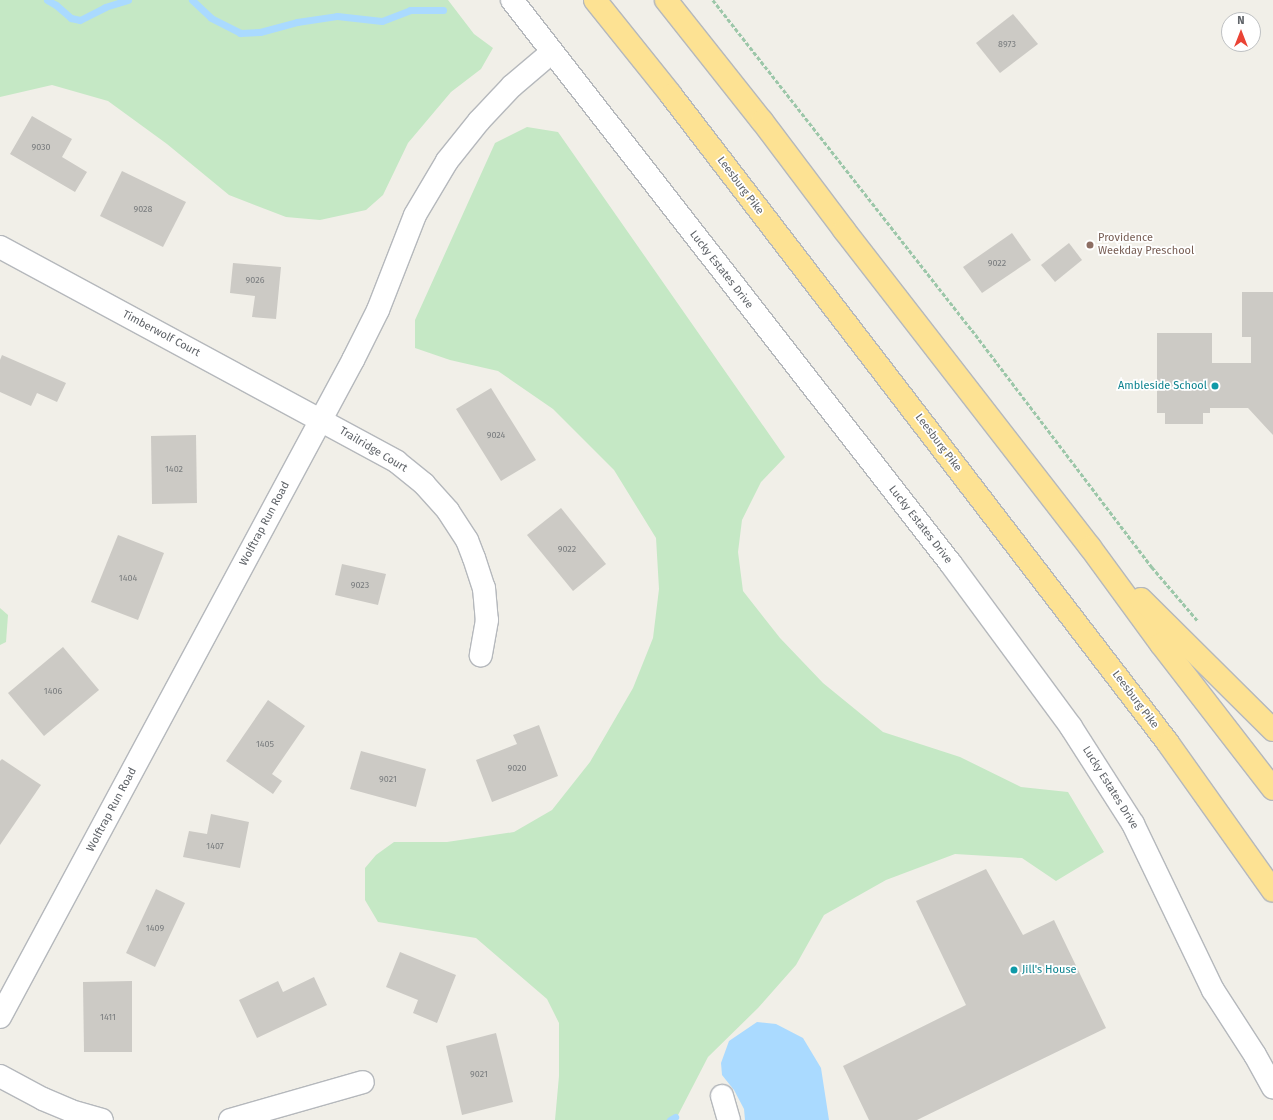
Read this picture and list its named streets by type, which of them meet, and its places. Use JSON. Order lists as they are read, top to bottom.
{
  "streets": {
    "highway": ["Leesburg Pike"],
    "street": [
      "Lucky Estates Drive",
      "Timberwolf Court",
      "Trailridge Court",
      "Wolftrap Run Road"
    ]
  },
  "crossings": [
    ["Lucky Estates Drive", "Wolftrap Run Road"],
    ["Timberwolf Court", "Trailridge Court"],
    ["Timberwolf Court", "Wolftrap Run Road"],
    ["Trailridge Court", "Wolftrap Run Road"]
  ],
  "places": ["Providence Weekday Preschool", "Ambleside School", "Jill's House"],
  "house_numbers": [
    "8973",
    "9030",
    "9028",
    "9022",
    "9026",
    "9024",
    "1402",
    "9022",
    "1404",
    "9023",
    "1406",
    "1405",
    "9020",
    "9021",
    "1407",
    "1409",
    "1411",
    "9021"
  ],
  "north": "top"
}
